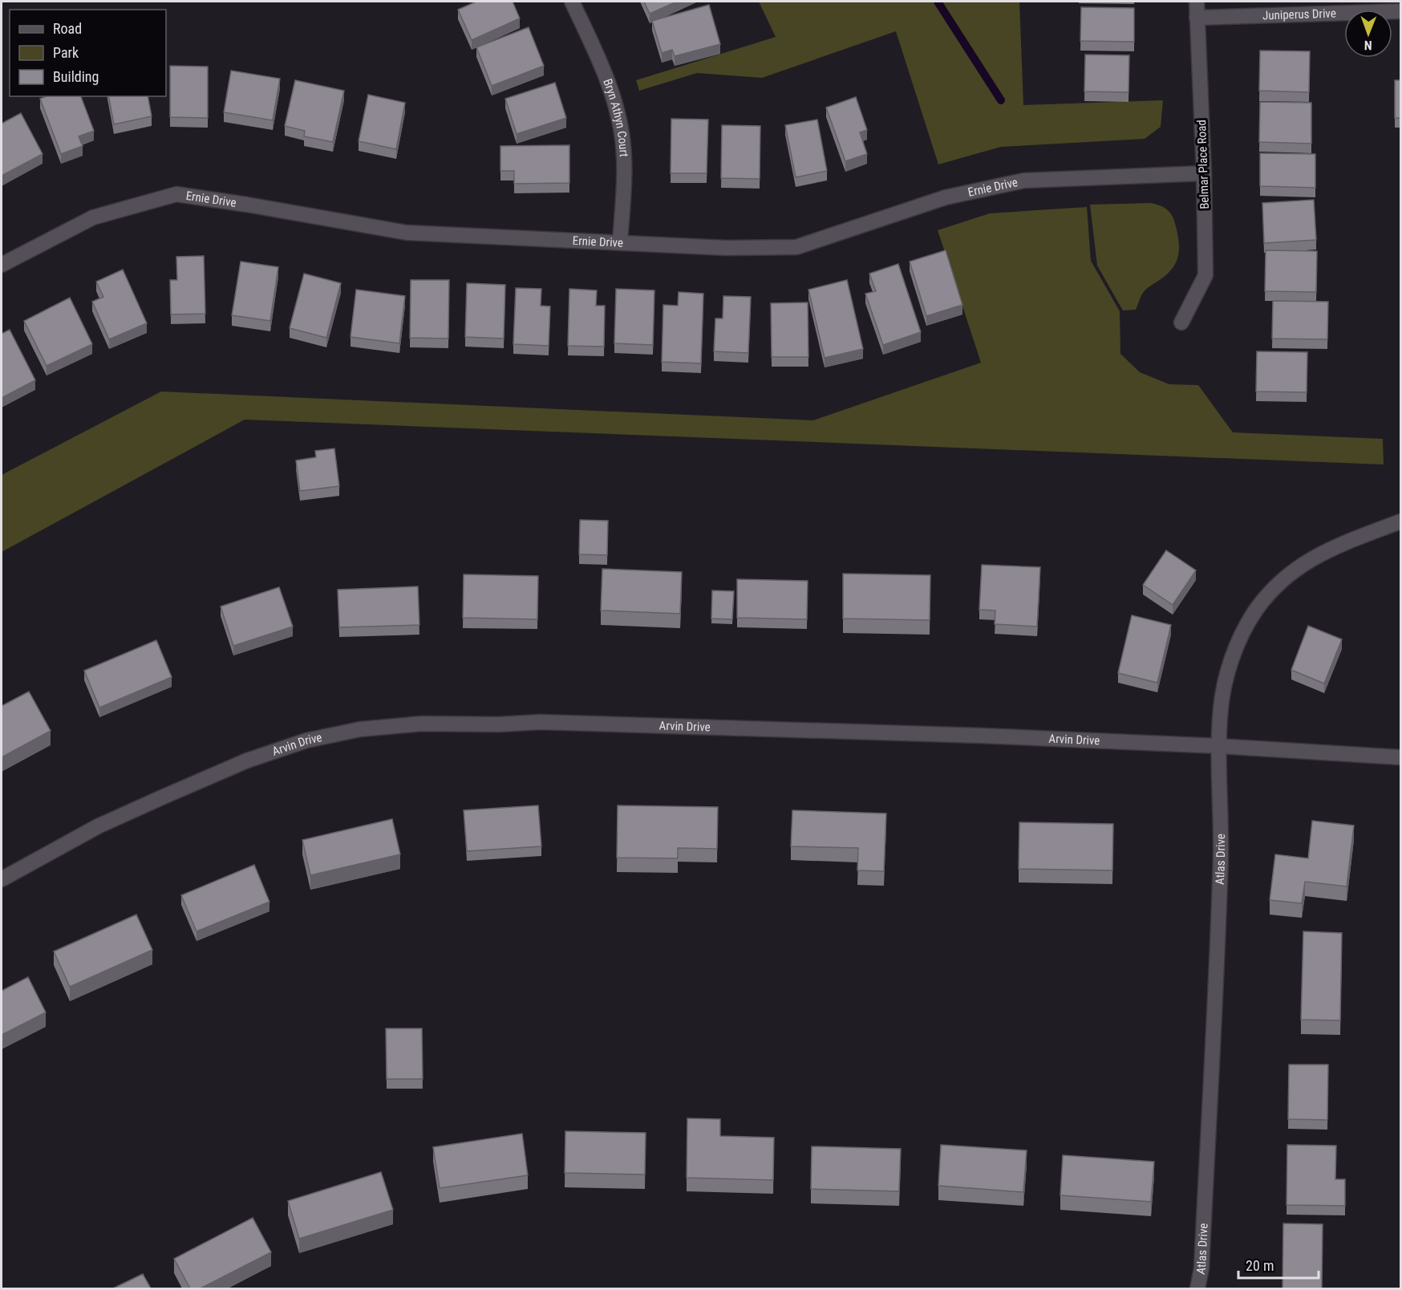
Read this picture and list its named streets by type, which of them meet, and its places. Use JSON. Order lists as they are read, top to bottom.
{
  "streets": {
    "street": [
      "Juniperus Drive",
      "Bryn Athyn Court",
      "Belmar Place Road",
      "Ernie Drive",
      "Arvin Drive",
      "Atlas Drive"
    ]
  },
  "crossings": [
    ["Juniperus Drive", "Belmar Place Road"],
    ["Bryn Athyn Court", "Ernie Drive"],
    ["Belmar Place Road", "Ernie Drive"],
    ["Arvin Drive", "Atlas Drive"]
  ],
  "legend": ["Road", "Park", "Building"],
  "scale_bar": "20 m",
  "north": "bottom"
}
